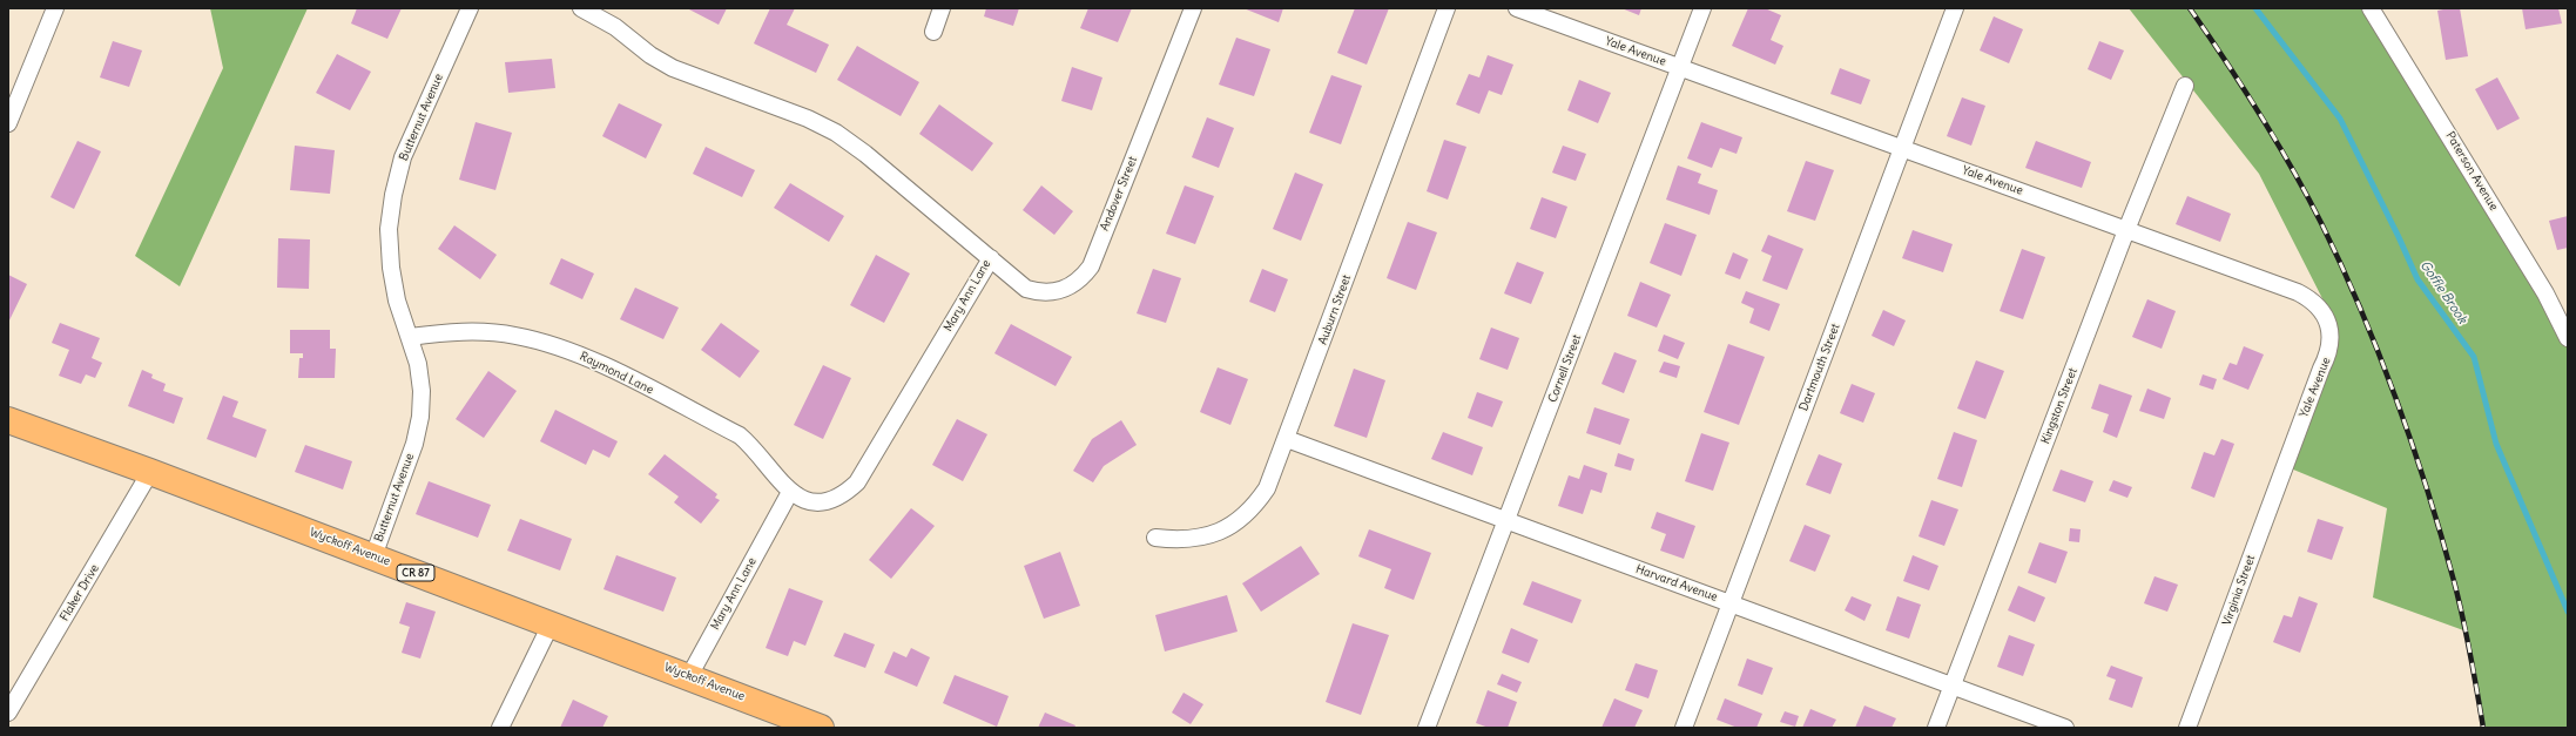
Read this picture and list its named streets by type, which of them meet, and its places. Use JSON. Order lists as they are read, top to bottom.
{
  "streets": {
    "main road": ["Wyckoff Avenue", "CR 87"],
    "street": [
      "Yale Avenue",
      "Butternut Avenue",
      "Paterson Avenue",
      "Andover Street",
      "Mary Ann Lane",
      "Auburn Street",
      "Dartmouth Street",
      "Cornell Street",
      "Raymond Lane",
      "Kingston Street",
      "Harvard Avenue",
      "Virginia Street",
      "Flaker Drive"
    ]
  },
  "crossings": [
    ["Yale Avenue", "Dartmouth Street"],
    ["Yale Avenue", "Cornell Street"],
    ["Yale Avenue", "Kingston Street"],
    ["Yale Avenue", "Virginia Street"],
    ["Butternut Avenue", "Raymond Lane"],
    ["Butternut Avenue", "Wyckoff Avenue"],
    ["Andover Street", "Mary Ann Lane"],
    ["Mary Ann Lane", "Raymond Lane"],
    ["Mary Ann Lane", "Wyckoff Avenue"],
    ["Auburn Street", "Harvard Avenue"],
    ["Dartmouth Street", "Harvard Avenue"],
    ["Cornell Street", "Harvard Avenue"],
    ["Kingston Street", "Harvard Avenue"],
    ["Wyckoff Avenue", "Flaker Drive"]
  ],
  "water": ["Goffle Brook"]
}
